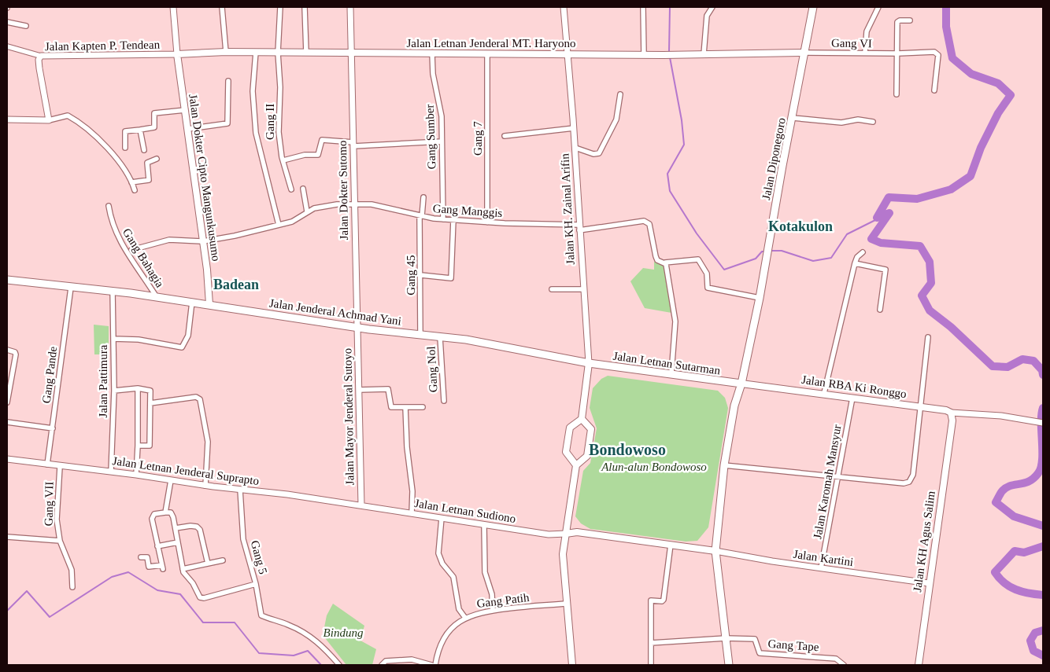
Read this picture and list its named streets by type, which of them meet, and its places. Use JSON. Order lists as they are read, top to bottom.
{
  "streets": {
    "main road": [
      "Jalan Letnan Jenderal MT. Haryono",
      "Jalan Diponegoro",
      "Jalan Dokter Cipto Mangunkusumo",
      "Jalan Jenderal Achmad Yani",
      "Jalan Letnan Sutarman",
      "Jalan RBA Ki Ronggo",
      "Jalan KH Agus Salim"
    ],
    "street": [
      "Gang VI",
      "Jalan Kapten P. Tendean",
      "Gang II",
      "Gang Sumber",
      "Gang 7",
      "Jalan Dokter Sutomo",
      "Jalan KH. Zainal Arifin",
      "Gang Manggis",
      "Gang Bahagia",
      "Gang 45",
      "Gang Nol",
      "Gang Pande",
      "Jalan Pattimura",
      "Jalan Mayor Jenderal Sutoyo",
      "Jalan Letnan Jenderal Suprapto",
      "Jalan Karomah Mansyur",
      "Gang VII",
      "Jalan Letnan Sudiono",
      "Gang 5",
      "Jalan Kartini",
      "Gang Patih",
      "Gang Tape"
    ]
  },
  "crossings": [
    ["Jalan Letnan Jenderal MT. Haryono", "Gang VI"],
    ["Jalan Letnan Jenderal MT. Haryono", "Jalan Kapten P. Tendean"],
    ["Jalan Letnan Jenderal MT. Haryono", "Gang II"],
    ["Jalan Letnan Jenderal MT. Haryono", "Gang Sumber"],
    ["Jalan Letnan Jenderal MT. Haryono", "Gang 7"],
    ["Jalan Letnan Jenderal MT. Haryono", "Jalan Diponegoro"],
    ["Jalan Letnan Jenderal MT. Haryono", "Jalan Dokter Cipto Mangunkusumo"],
    ["Jalan Letnan Jenderal MT. Haryono", "Jalan Dokter Sutomo"],
    ["Jalan Letnan Jenderal MT. Haryono", "Jalan KH. Zainal Arifin"],
    ["Gang VI", "Jalan Diponegoro"],
    ["Jalan Kapten P. Tendean", "Jalan Dokter Cipto Mangunkusumo"],
    ["Gang Sumber", "Gang Manggis"],
    ["Gang 7", "Gang Manggis"],
    ["Jalan Diponegoro", "Jalan Letnan Sutarman"],
    ["Jalan Diponegoro", "Jalan RBA Ki Ronggo"],
    ["Jalan Diponegoro", "Jalan Kartini"],
    ["Jalan Diponegoro", "Gang Tape"],
    ["Jalan Dokter Cipto Mangunkusumo", "Gang Manggis"],
    ["Jalan Dokter Cipto Mangunkusumo", "Jalan Jenderal Achmad Yani"],
    ["Jalan Dokter Sutomo", "Gang Manggis"],
    ["Jalan Dokter Sutomo", "Jalan Jenderal Achmad Yani"],
    ["Jalan Dokter Sutomo", "Jalan Mayor Jenderal Sutoyo"],
    ["Jalan KH. Zainal Arifin", "Gang Manggis"],
    ["Jalan KH. Zainal Arifin", "Jalan Jenderal Achmad Yani"],
    ["Jalan KH. Zainal Arifin", "Jalan Letnan Sutarman"],
    ["Gang Manggis", "Gang 45"],
    ["Gang Bahagia", "Jalan Jenderal Achmad Yani"],
    ["Gang 45", "Jalan Jenderal Achmad Yani"],
    ["Jalan Jenderal Achmad Yani", "Jalan Letnan Sutarman"],
    ["Jalan Jenderal Achmad Yani", "Gang Nol"],
    ["Jalan Jenderal Achmad Yani", "Gang Pande"],
    ["Jalan Jenderal Achmad Yani", "Jalan Pattimura"],
    ["Jalan Jenderal Achmad Yani", "Jalan Mayor Jenderal Sutoyo"],
    ["Jalan Letnan Sutarman", "Jalan RBA Ki Ronggo"],
    ["Gang Pande", "Jalan Letnan Jenderal Suprapto"],
    ["Jalan Pattimura", "Jalan Letnan Jenderal Suprapto"],
    ["Jalan RBA Ki Ronggo", "Jalan Karomah Mansyur"],
    ["Jalan RBA Ki Ronggo", "Jalan KH Agus Salim"],
    ["Jalan Mayor Jenderal Sutoyo", "Jalan Letnan Jenderal Suprapto"],
    ["Jalan Mayor Jenderal Sutoyo", "Jalan Letnan Sudiono"],
    ["Jalan Letnan Jenderal Suprapto", "Gang VII"],
    ["Jalan Letnan Jenderal Suprapto", "Jalan Letnan Sudiono"],
    ["Jalan Letnan Jenderal Suprapto", "Gang 5"],
    ["Jalan Karomah Mansyur", "Jalan Kartini"],
    ["Jalan KH Agus Salim", "Jalan Kartini"]
  ],
  "districts": ["Kotakulon", "Badean", "Bondowoso"],
  "parks": ["Alun-alun Bondowoso", "Bindung"]
}
